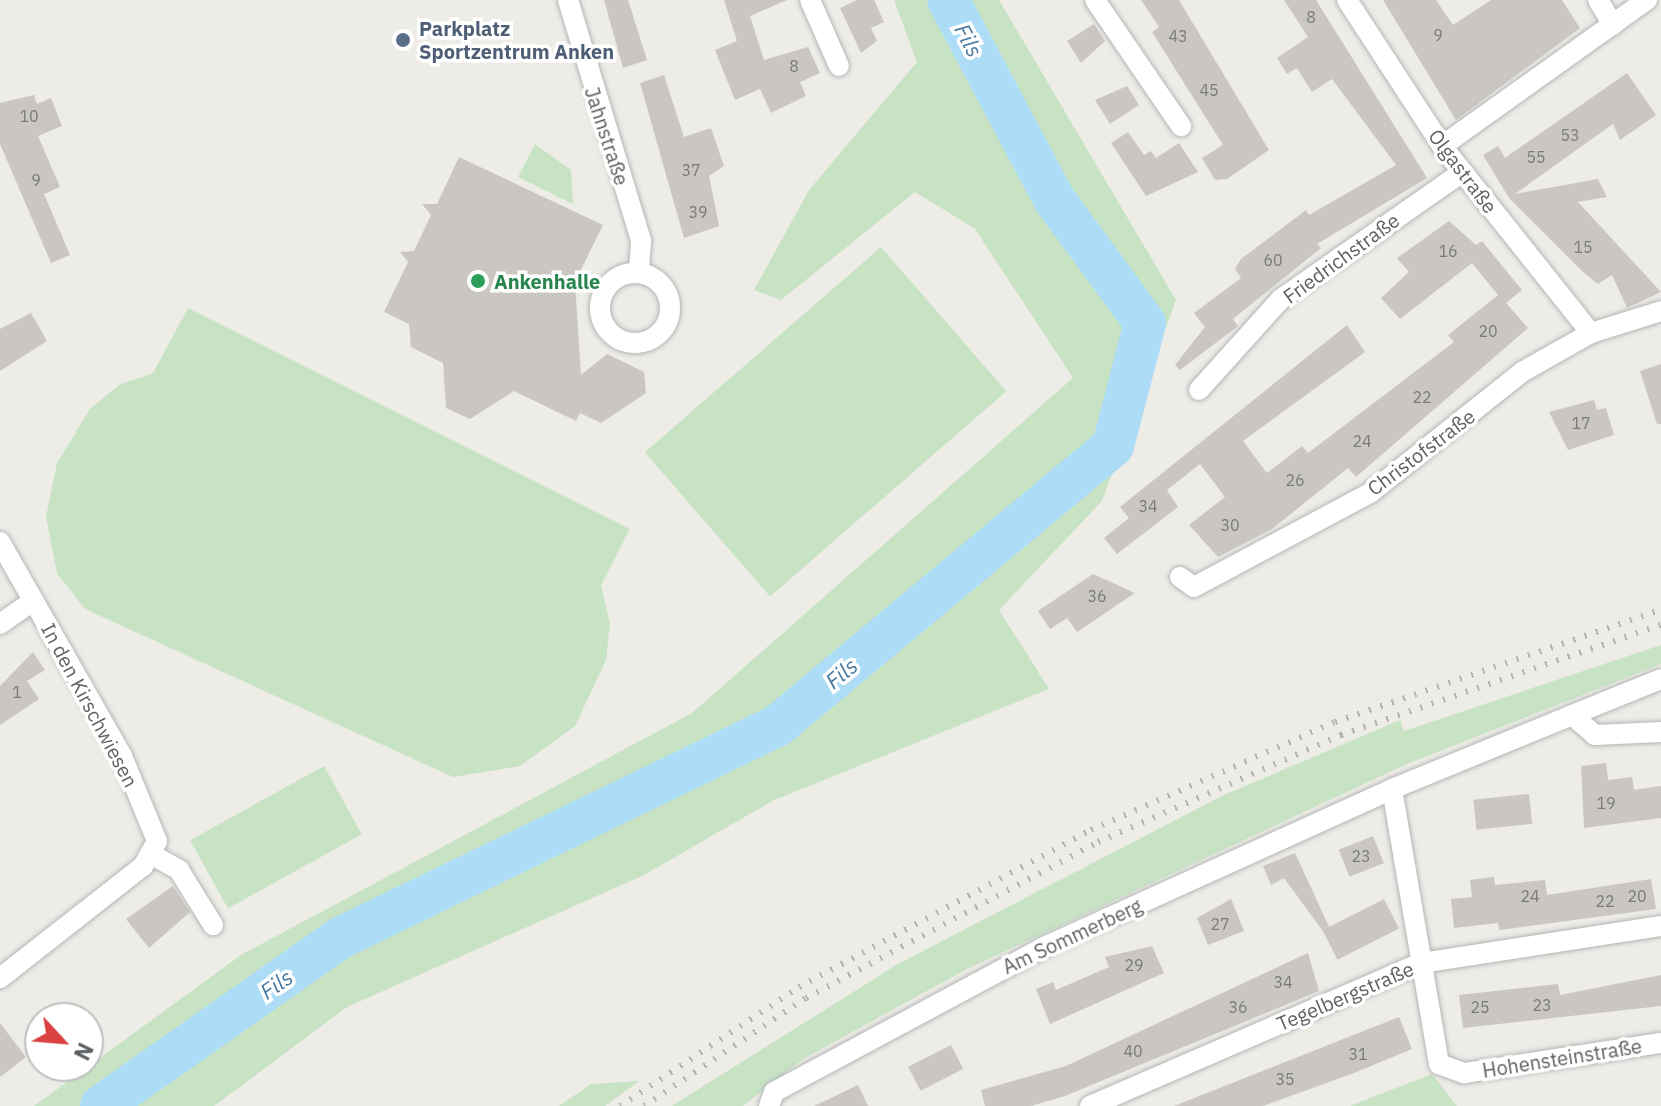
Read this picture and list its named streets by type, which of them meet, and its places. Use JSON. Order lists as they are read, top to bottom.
{
  "streets": {
    "street": [
      "Jahnstraße",
      "Olgastraße",
      "Friedrichstraße",
      "Christofstraße",
      "In den Kirschwiesen",
      "Am Sommerberg",
      "Tegelbergstraße",
      "Hohensteinstraße"
    ]
  },
  "crossings": [
    ["Olgastraße", "Friedrichstraße"],
    ["Olgastraße", "Christofstraße"],
    ["Tegelbergstraße", "Hohensteinstraße"]
  ],
  "water": ["Fils"],
  "places": ["Parkplatz Sportzentrum Anken", "Ankenhalle"],
  "house_numbers": [
    "8",
    "9",
    "43",
    "8",
    "45",
    "10",
    "53",
    "55",
    "37",
    "9",
    "39",
    "15",
    "16",
    "60",
    "20",
    "22",
    "17",
    "24",
    "26",
    "34",
    "30",
    "36",
    "1",
    "19",
    "23",
    "24",
    "20",
    "22",
    "27",
    "29",
    "34",
    "23",
    "36",
    "25",
    "40",
    "31",
    "35"
  ],
  "north": "bottom right"
}
